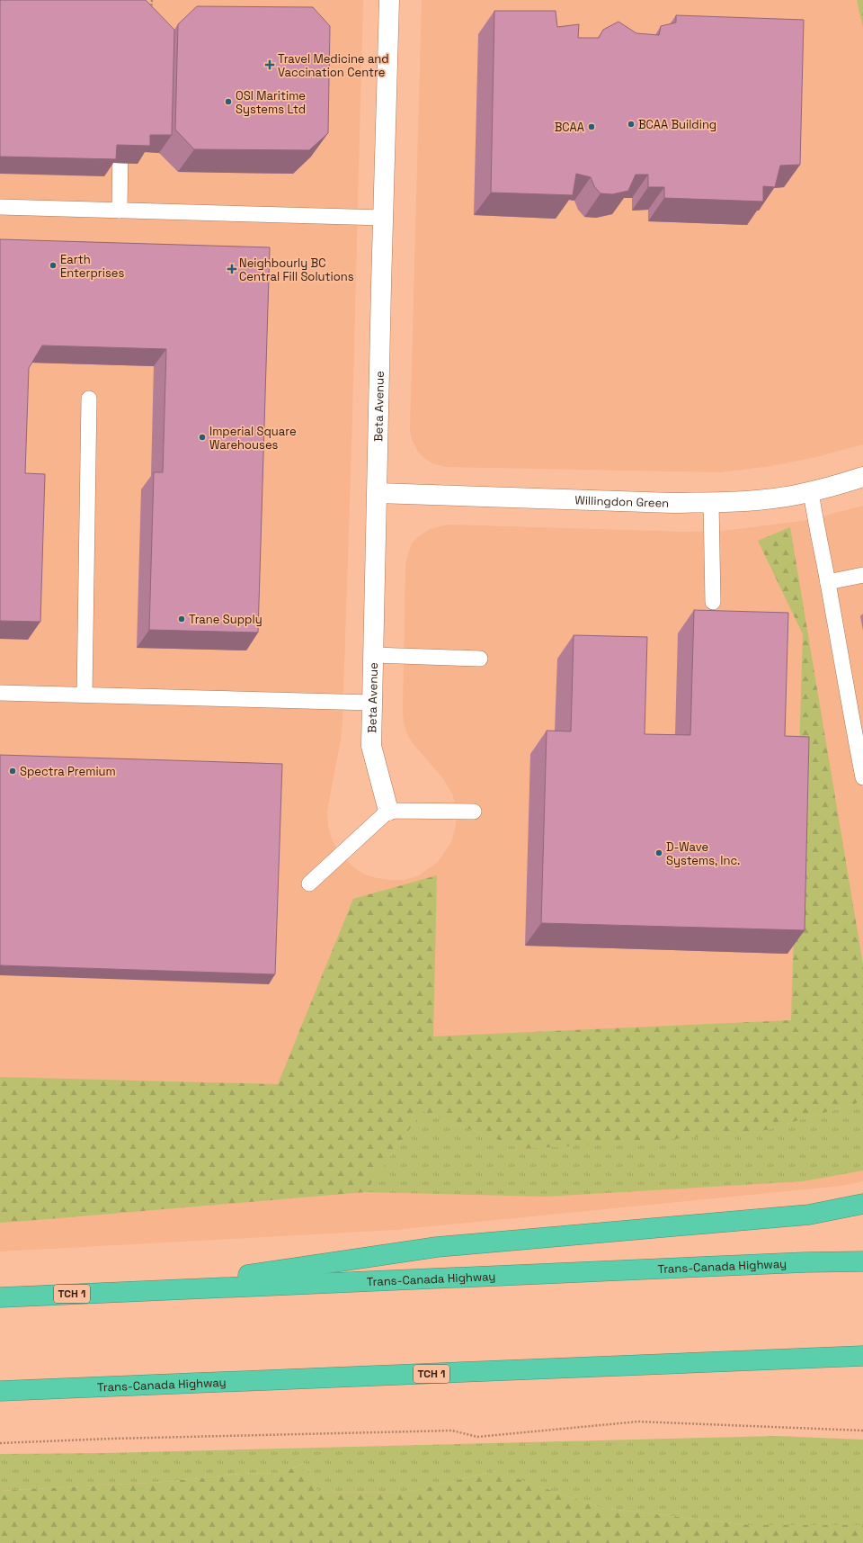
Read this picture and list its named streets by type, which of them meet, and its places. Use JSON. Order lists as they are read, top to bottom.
{
  "streets": {
    "highway": ["Trans-Canada Highway", "TCH 1"],
    "street": ["Beta Avenue", "Willingdon Green"]
  },
  "crossings": [
    ["Beta Avenue", "Willingdon Green"]
  ],
  "places": {
    "health": ["Travel Medicine and Vaccination Centre", "Neighbourly BC Central Fill Solutions"],
    "other": [
      "OSI Maritime Systems Ltd",
      "BCAA Building",
      "BCAA",
      "Earth Enterprises",
      "Imperial Square Warehouses",
      "Trane Supply",
      "Spectra Premium",
      "D-Wave Systems, Inc."
    ]
  }
}
